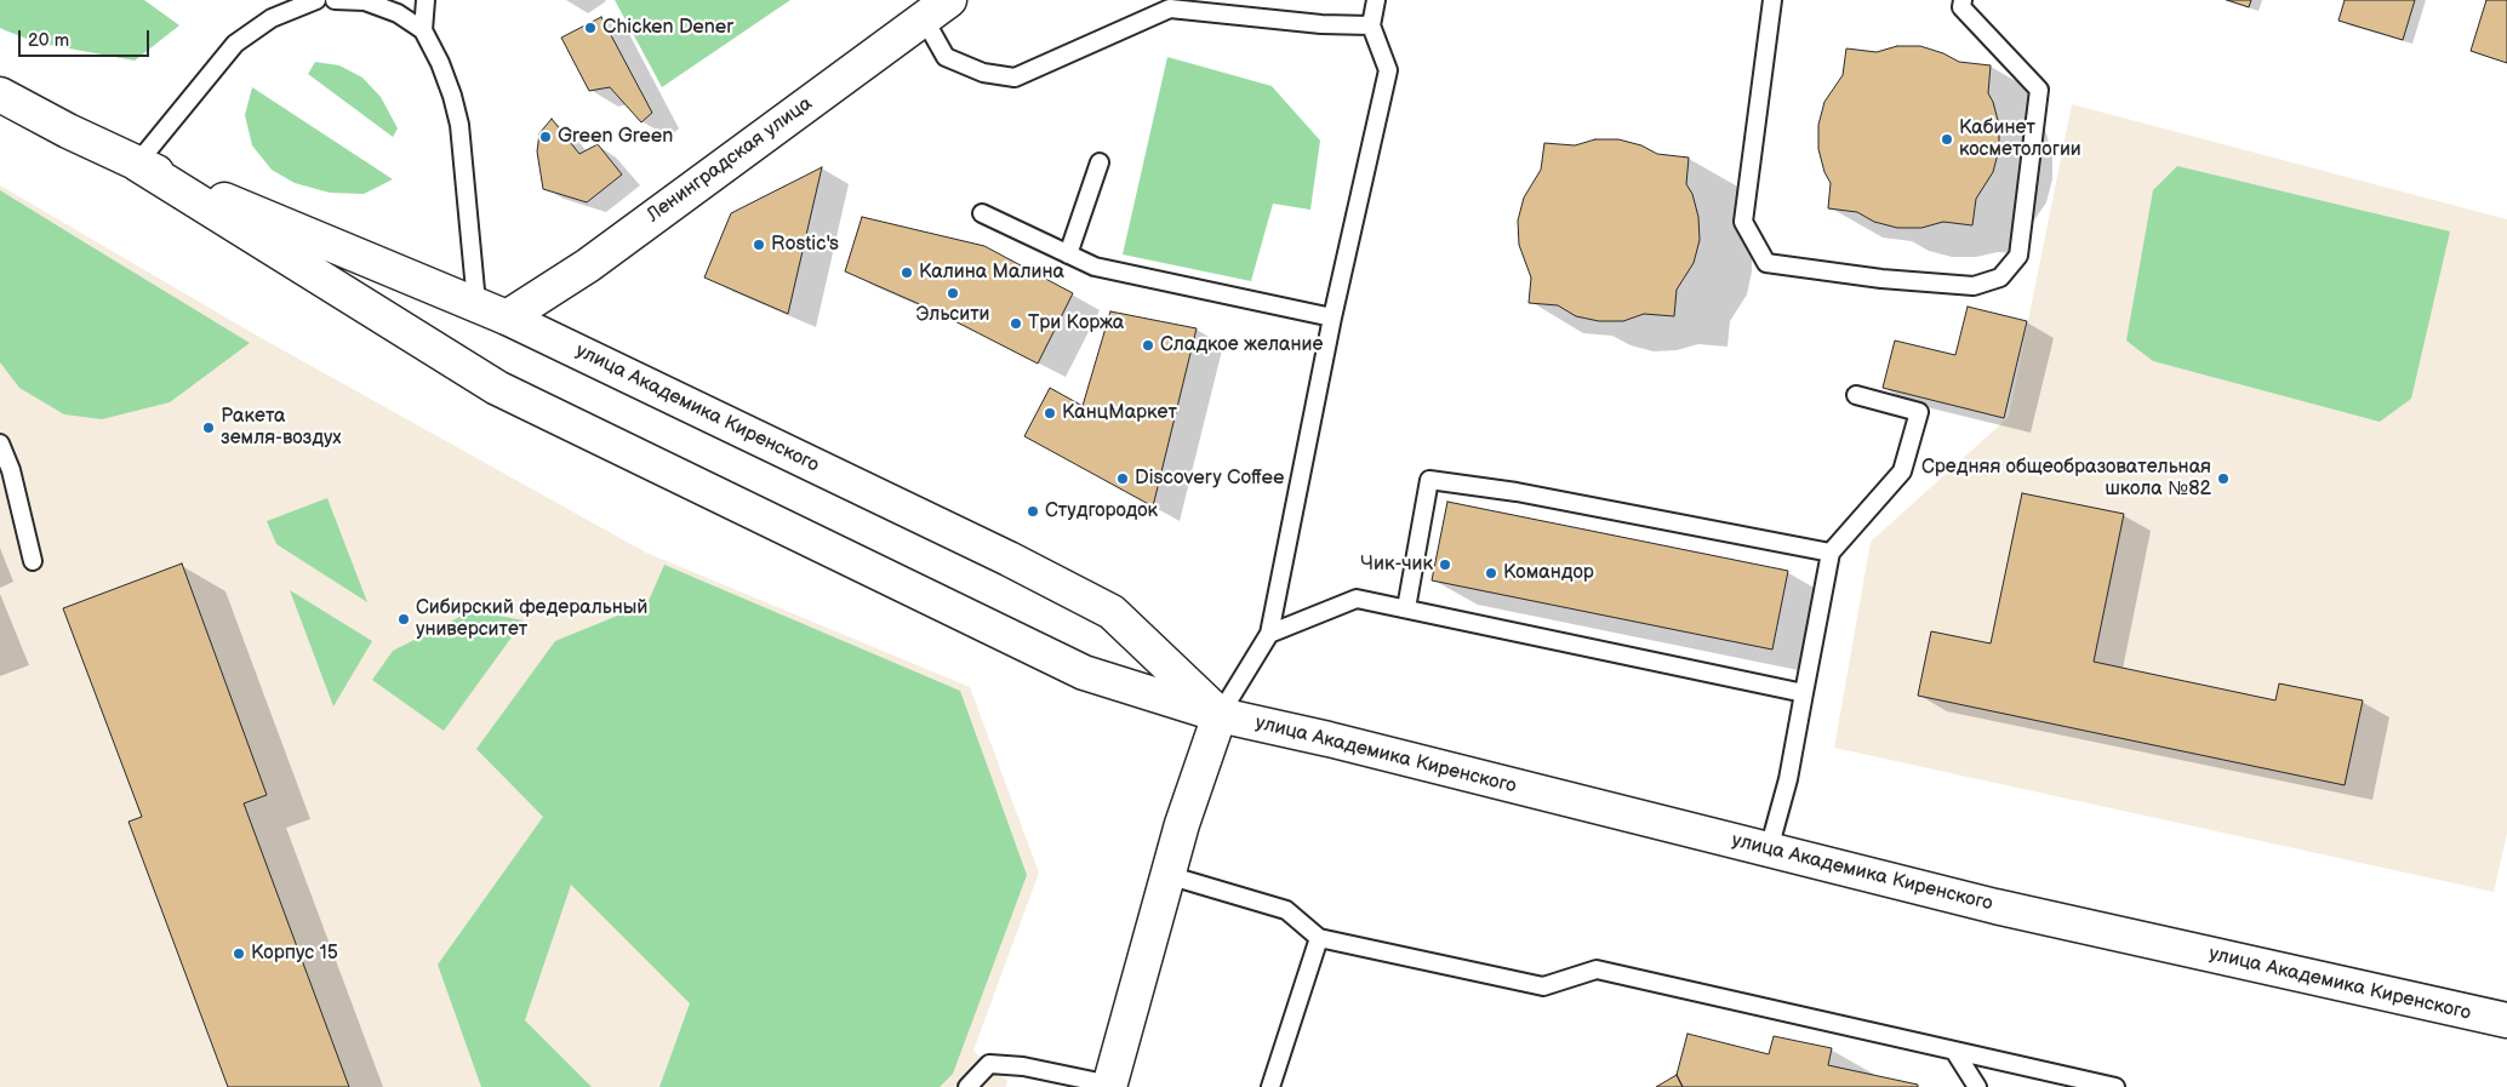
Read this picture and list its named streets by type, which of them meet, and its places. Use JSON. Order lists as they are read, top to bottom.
{
  "streets": {
    "main road": ["Ленинградская улица", "улица Академика Киренского"]
  },
  "crossings": [
    ["Ленинградская улица", "улица Академика Киренского"]
  ],
  "places": [
    "Chicken Dener",
    "Green Green",
    "Кабинет косметологии",
    "Rostic's",
    "Калина Малина",
    "Эльсити",
    "Три Коржа",
    "Сладкое желание",
    "КанцМаркет",
    "Ракета земля-воздух",
    "Discovery Coffee",
    "Средняя общеобразовательная школа №82",
    "Студгородок",
    "Чик-чик",
    "Командор",
    "Сибирский федеральный университет",
    "Корпус 15"
  ],
  "scale_bar": "20 m"
}
